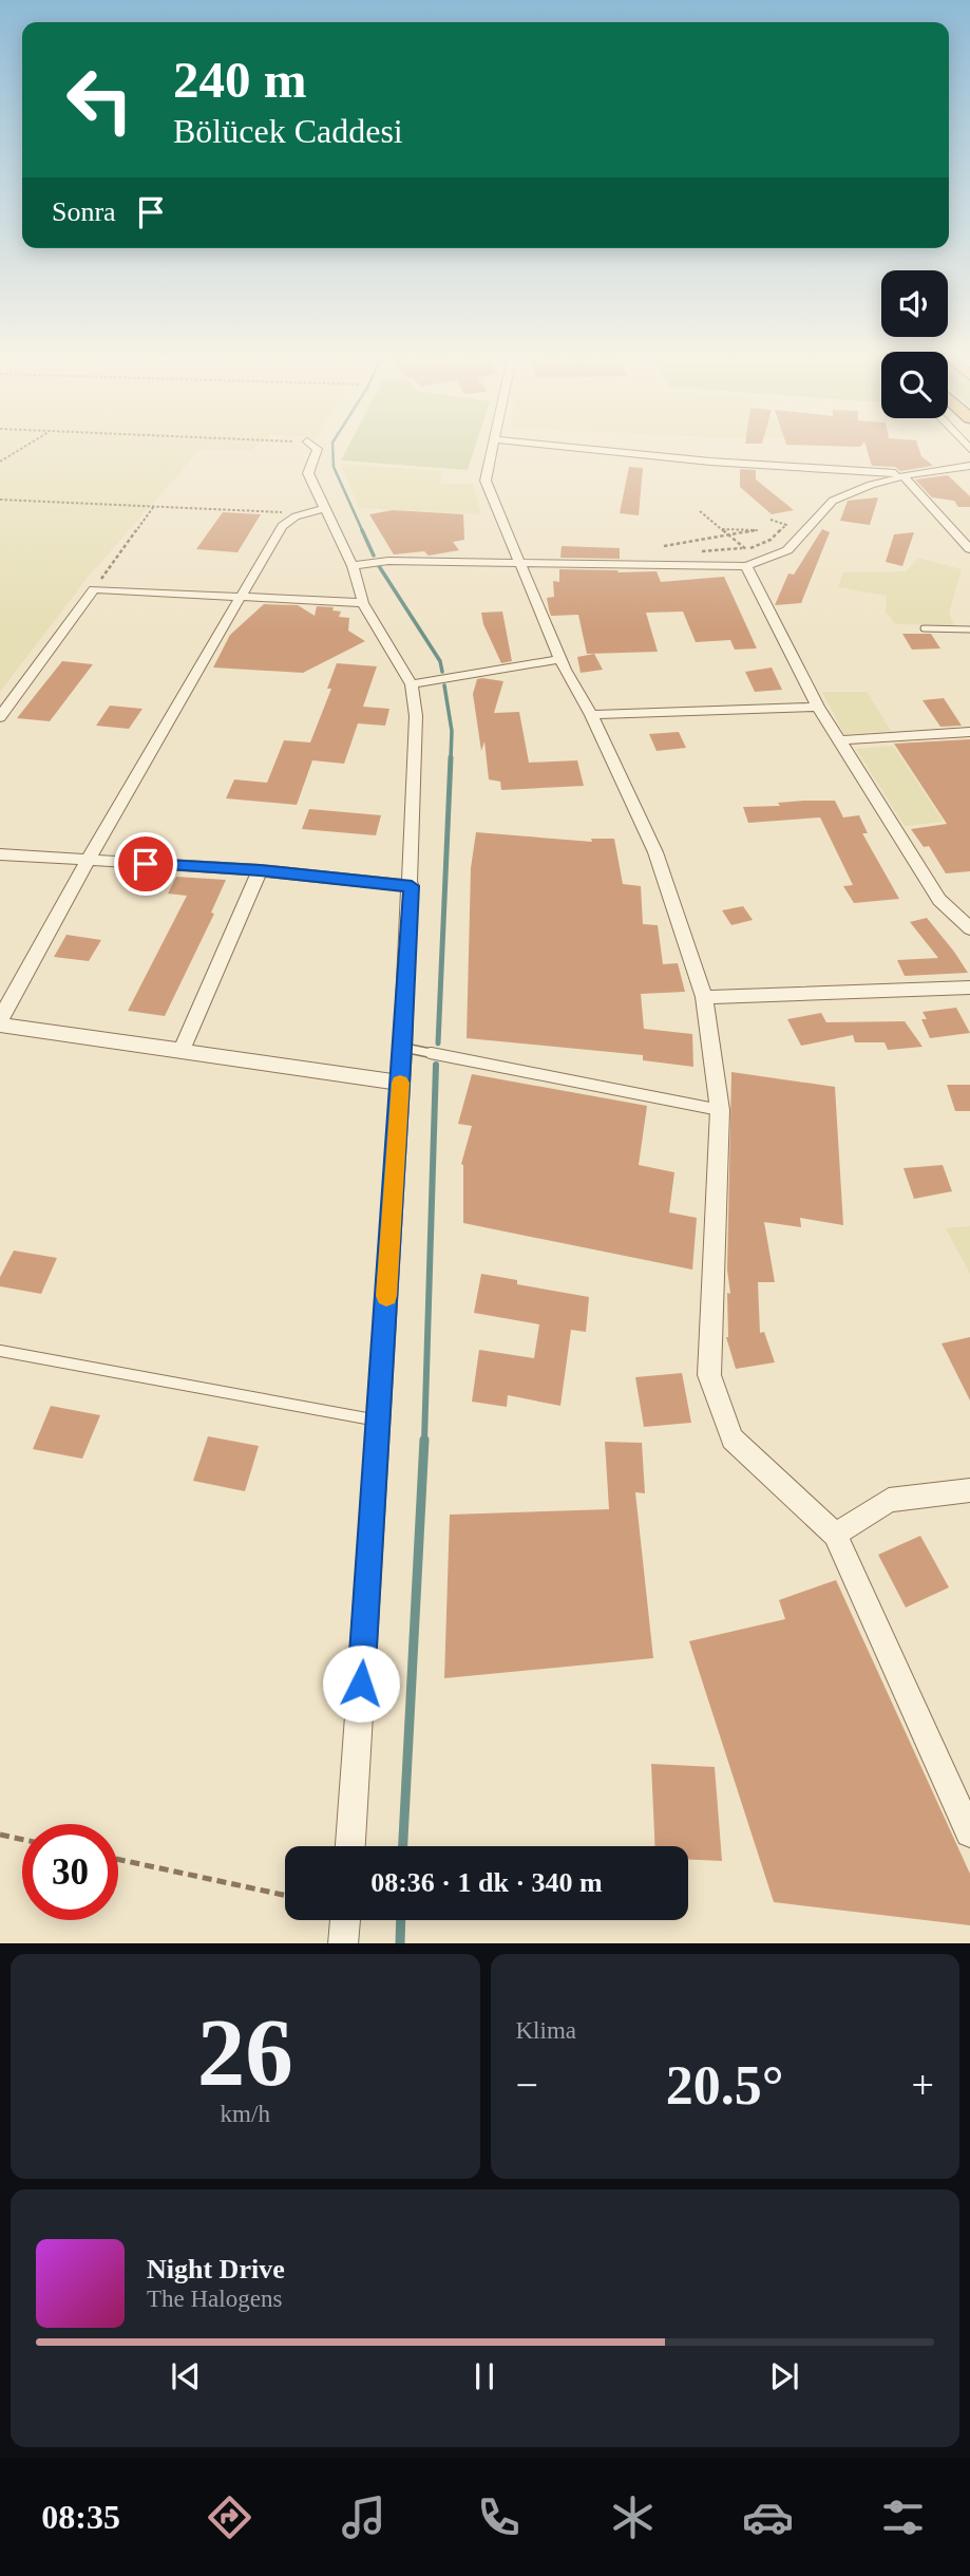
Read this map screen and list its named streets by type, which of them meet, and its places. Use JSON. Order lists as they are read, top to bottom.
{
  "page": {
    "turn": ["240 m", "Bölücek Caddesi"],
    "then": "Sonra",
    "limit": "30",
    "trip": "08:36 · 1 dk · 340 m",
    "tile": [
      ["26", "km/h"],
      "Klima"
    ],
    "heat": ["−", "20.5°", "+"],
    "song": ["Night Drive", "The Halogens"],
    "tabs": "08:35"
  }
}
